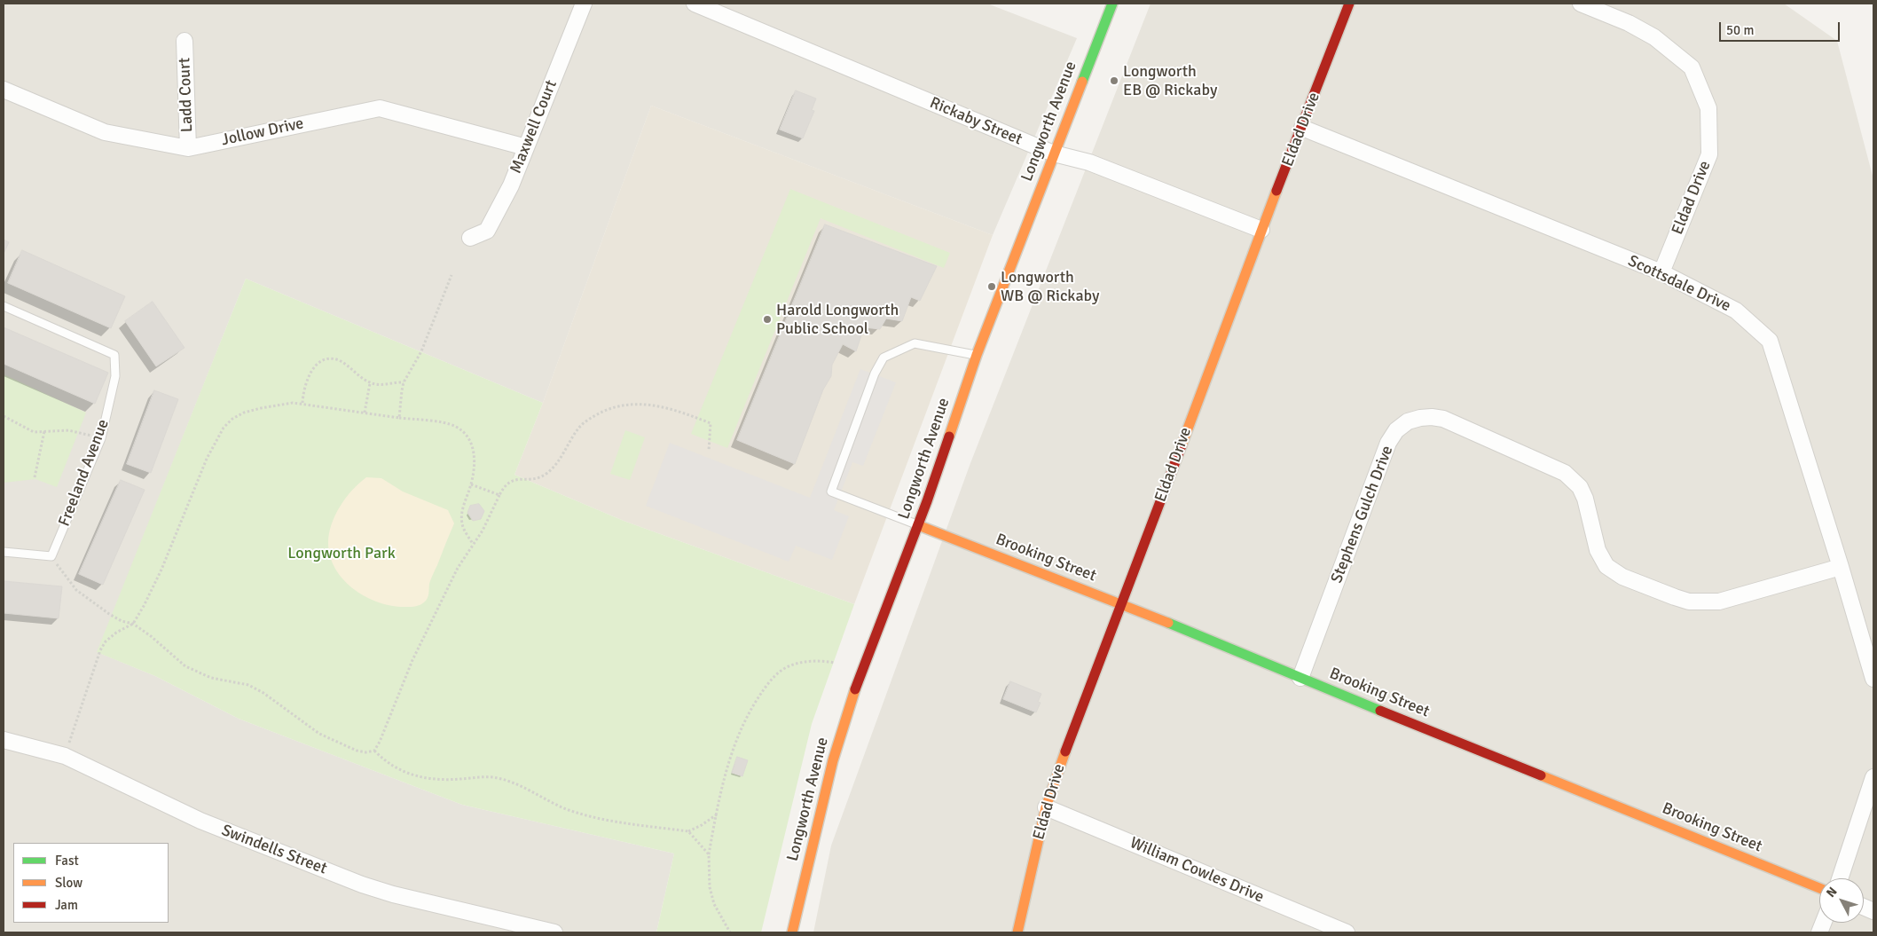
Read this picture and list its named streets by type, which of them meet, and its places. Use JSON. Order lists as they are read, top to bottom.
{
  "streets": {
    "street": [
      "Ladd Court",
      "Rickaby Street",
      "Longworth Avenue",
      "Maxwell Court",
      "Eldad Drive",
      "Jollow Drive",
      "Scottsdale Drive",
      "Stephens Gulch Drive",
      "Brooking Street",
      "Swindells Street",
      "William Cowles Drive"
    ],
    "lane": ["Freeland Avenue"]
  },
  "crossings": [
    ["Ladd Court", "Jollow Drive"],
    ["Rickaby Street", "Longworth Avenue"],
    ["Rickaby Street", "Eldad Drive"],
    ["Longworth Avenue", "Brooking Street"],
    ["Maxwell Court", "Jollow Drive"],
    ["Eldad Drive", "Scottsdale Drive"],
    ["Eldad Drive", "Brooking Street"],
    ["Eldad Drive", "William Cowles Drive"],
    ["Scottsdale Drive", "Stephens Gulch Drive"],
    ["Stephens Gulch Drive", "Brooking Street"]
  ],
  "parks": ["Longworth Park"],
  "places": ["Longworth EB @ Rickaby", "Longworth WB @ Rickaby", "Harold Longworth Public School"],
  "legend": ["Fast", "Slow", "Jam"],
  "scale_bar": "50 m",
  "north": "top left"
}
